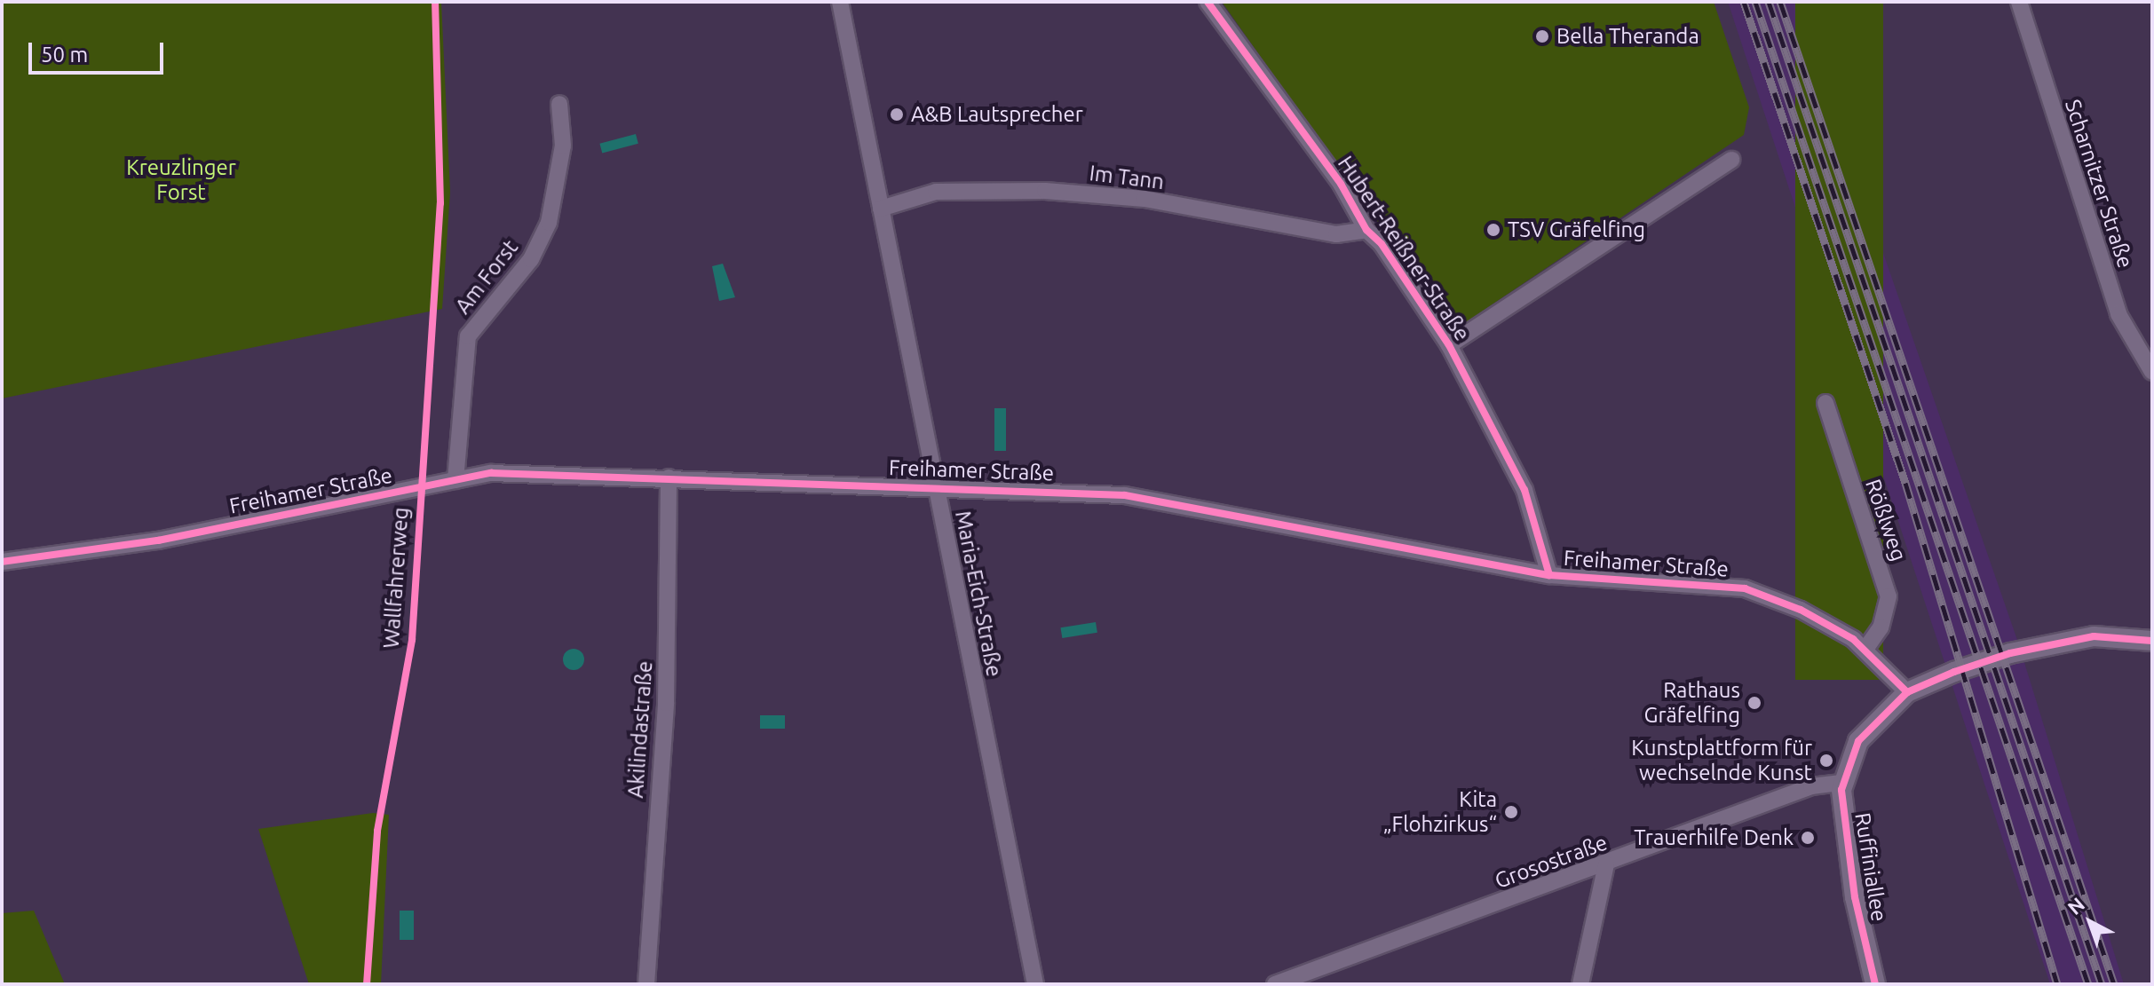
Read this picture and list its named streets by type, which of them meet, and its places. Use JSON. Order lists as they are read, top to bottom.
{
  "streets": {
    "street": [
      "Im Tann",
      "Scharnitzer Straße",
      "Hubert-Reißner-Straße",
      "Am Forst",
      "Freihamer Straße",
      "Rößlweg",
      "Maria-Eich-Straße",
      "Akilindastraße",
      "Grosostraße",
      "Ruffiniallee"
    ],
    "cycle path": ["Wallfahrerweg"]
  },
  "crossings": [
    ["Im Tann", "Hubert-Reißner-Straße"],
    ["Im Tann", "Maria-Eich-Straße"],
    ["Hubert-Reißner-Straße", "Freihamer Straße"],
    ["Am Forst", "Freihamer Straße"],
    ["Freihamer Straße", "Rößlweg"],
    ["Freihamer Straße", "Maria-Eich-Straße"],
    ["Freihamer Straße", "Akilindastraße"],
    ["Freihamer Straße", "Ruffiniallee"],
    ["Grosostraße", "Ruffiniallee"]
  ],
  "parks": ["Kreuzlinger Forst"],
  "places": [
    "Bella Theranda",
    "A&B Lautsprecher",
    "TSV Gräfelfing",
    "Rathaus Gräfelfing",
    "Kunstplattform für wechselnde Kunst",
    "Kita „Flohzirkus“",
    "Trauerhilfe Denk"
  ],
  "scale_bar": "50 m",
  "north": "top left"
}
